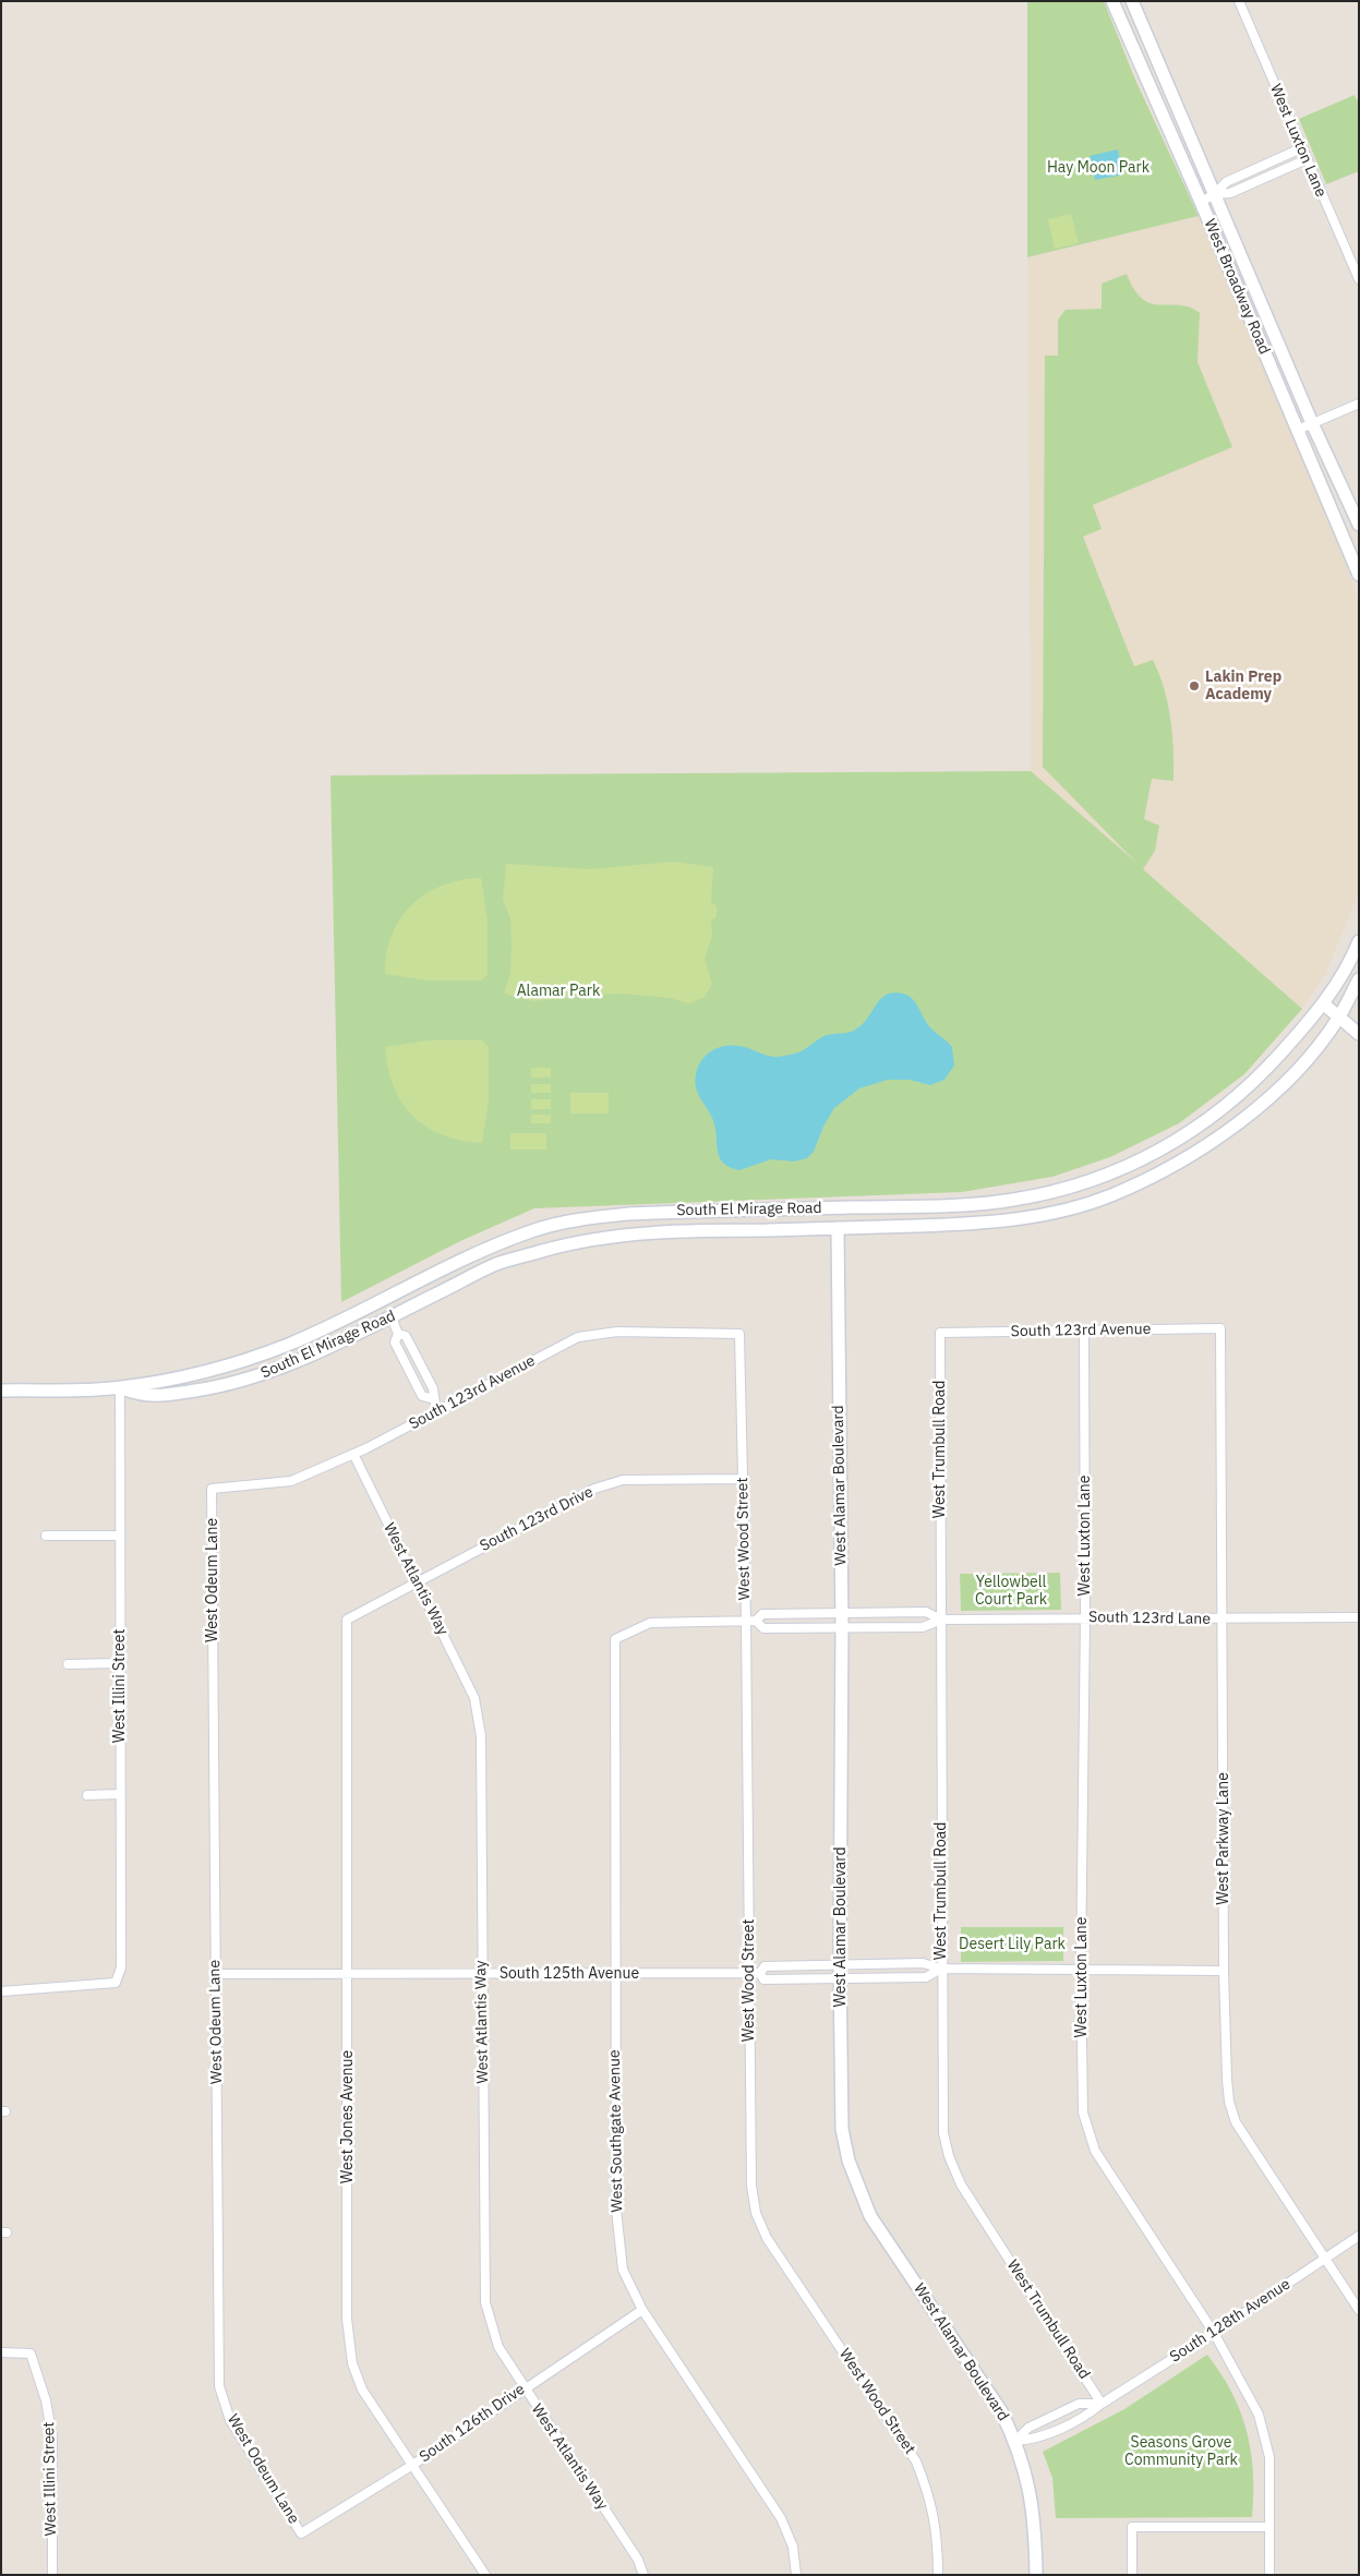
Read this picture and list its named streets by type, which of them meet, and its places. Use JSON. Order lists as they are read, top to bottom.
{
  "streets": {
    "main road": ["West Broadway Road", "South El Mirage Road", "West Alamar Boulevard"],
    "street": [
      "West Luxton Lane",
      "South 123rd Avenue",
      "West Trumbull Road",
      "South 123rd Drive",
      "West Wood Street",
      "West Atlantis Way",
      "West Odeum Lane",
      "South 123rd Lane",
      "West Illini Street",
      "West Parkway Lane",
      "South 125th Avenue",
      "West Jones Avenue",
      "West Southgate Avenue",
      "South 128th Avenue",
      "South 126th Drive"
    ]
  },
  "crossings": [
    ["West Luxton Lane", "South 123rd Avenue"],
    ["West Luxton Lane", "South 123rd Lane"],
    ["West Luxton Lane", "South 125th Avenue"],
    ["West Luxton Lane", "South 128th Avenue"],
    ["South El Mirage Road", "West Alamar Boulevard"],
    ["South El Mirage Road", "West Illini Street"],
    ["South 123rd Avenue", "West Trumbull Road"],
    ["South 123rd Avenue", "West Wood Street"],
    ["South 123rd Avenue", "West Atlantis Way"],
    ["South 123rd Avenue", "West Odeum Lane"],
    ["South 123rd Avenue", "West Parkway Lane"],
    ["West Trumbull Road", "South 123rd Lane"],
    ["West Trumbull Road", "South 125th Avenue"],
    ["West Trumbull Road", "South 128th Avenue"],
    ["West Alamar Boulevard", "South 123rd Lane"],
    ["West Alamar Boulevard", "South 125th Avenue"],
    ["West Alamar Boulevard", "South 128th Avenue"],
    ["South 123rd Drive", "West Wood Street"],
    ["South 123rd Drive", "West Atlantis Way"],
    ["South 123rd Drive", "West Jones Avenue"],
    ["West Wood Street", "South 123rd Lane"],
    ["West Wood Street", "South 125th Avenue"],
    ["West Atlantis Way", "South 125th Avenue"],
    ["West Atlantis Way", "South 126th Drive"],
    ["West Odeum Lane", "South 125th Avenue"],
    ["West Odeum Lane", "South 126th Drive"],
    ["South 123rd Lane", "West Parkway Lane"],
    ["South 123rd Lane", "West Southgate Avenue"],
    ["West Parkway Lane", "South 125th Avenue"],
    ["West Parkway Lane", "South 128th Avenue"],
    ["South 125th Avenue", "West Jones Avenue"],
    ["South 125th Avenue", "West Southgate Avenue"],
    ["West Jones Avenue", "South 126th Drive"],
    ["West Southgate Avenue", "South 126th Drive"]
  ],
  "parks": [
    "Hay Moon Park",
    "Alamar Park",
    "Yellowbell Court Park",
    "Desert Lily Park",
    "Seasons Grove Community Park"
  ],
  "places": ["Lakin Prep Academy"]
}
